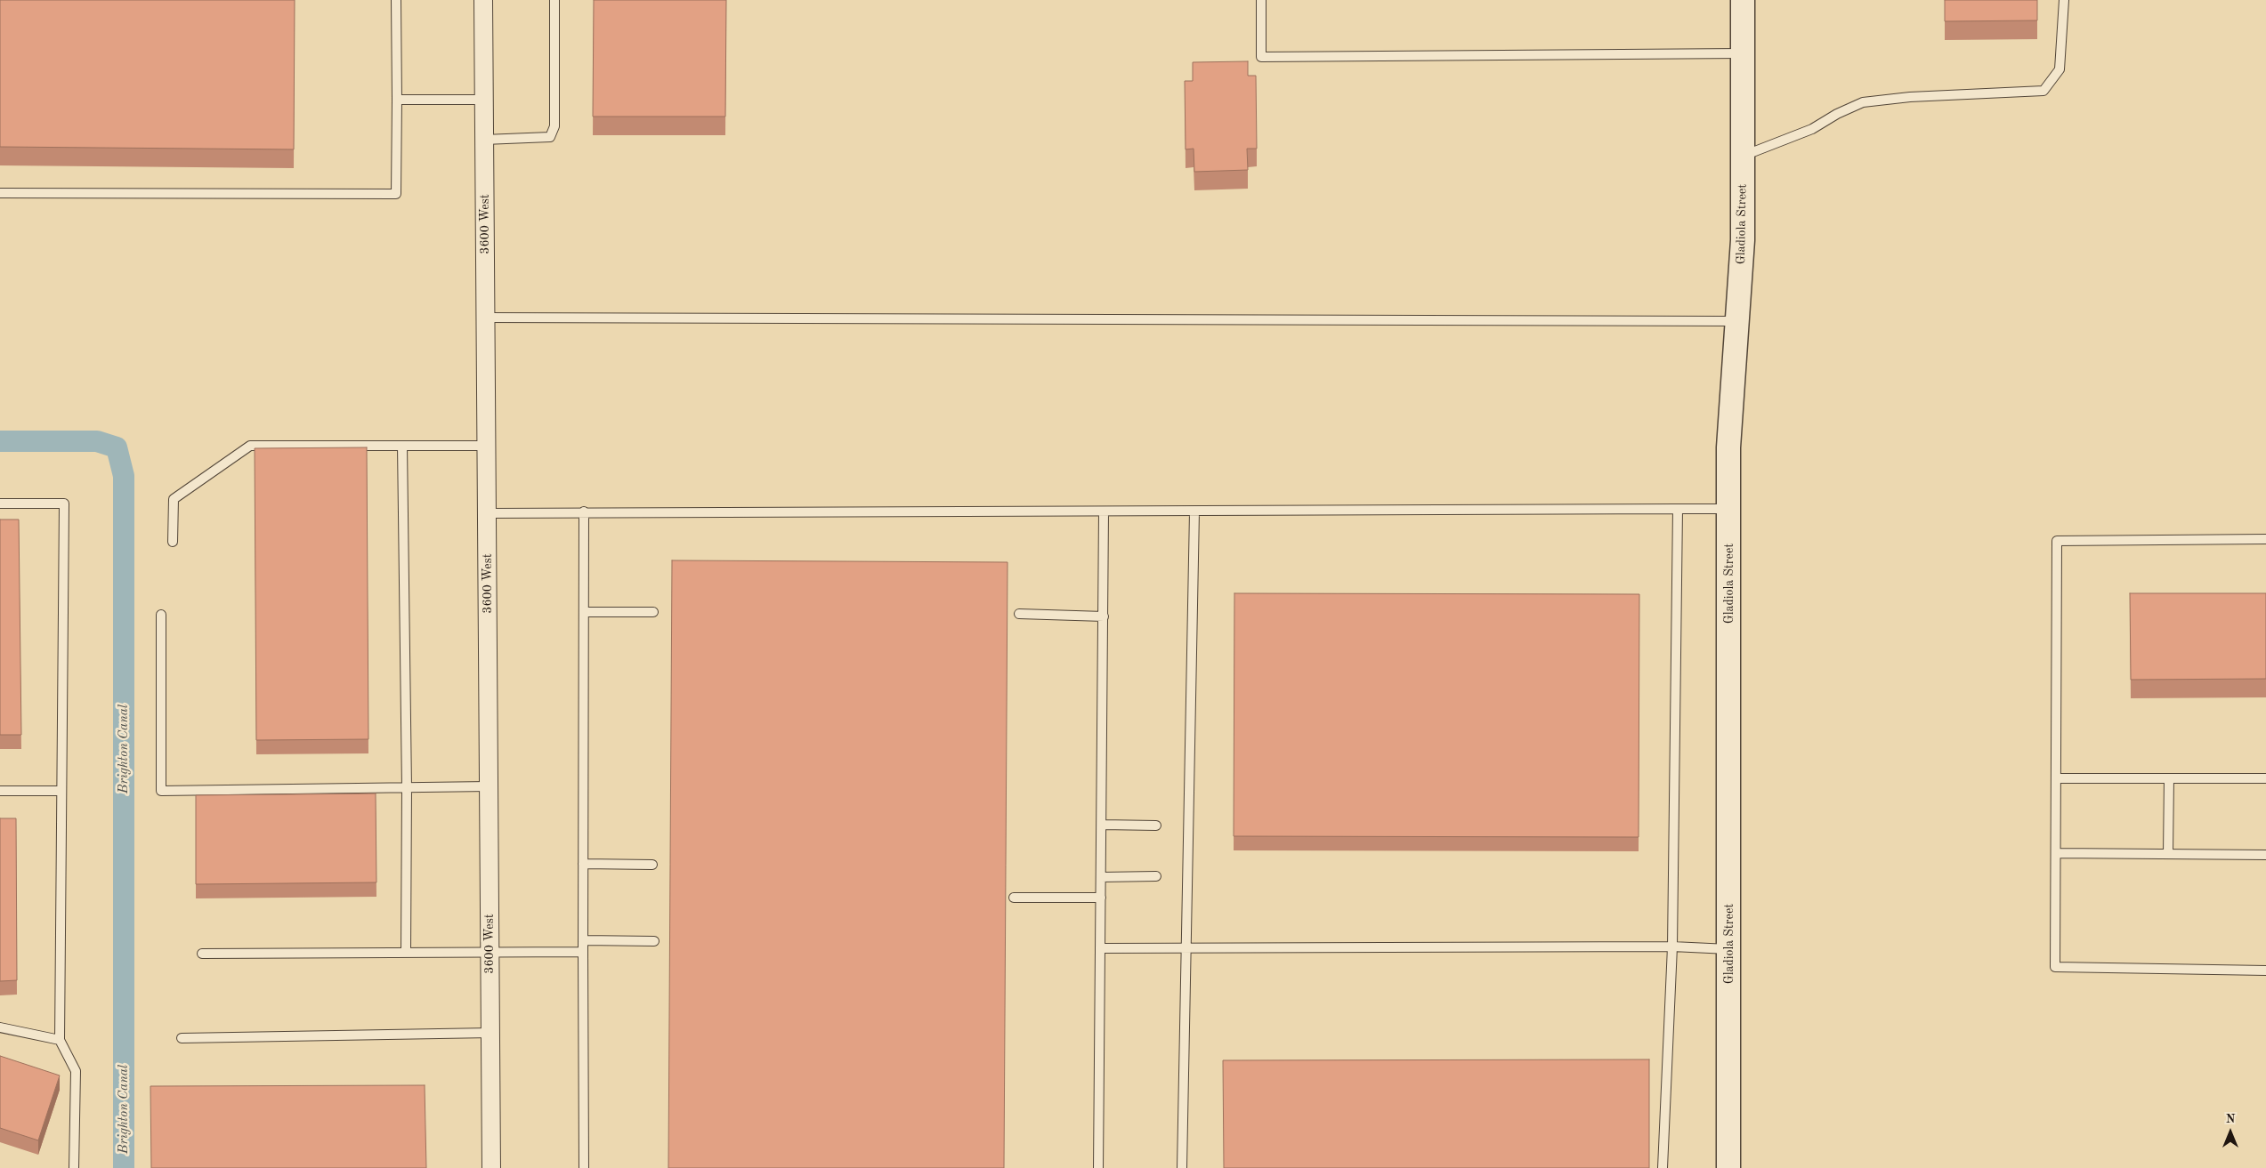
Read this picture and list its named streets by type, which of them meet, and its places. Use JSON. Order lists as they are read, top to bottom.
{
  "streets": {
    "street": ["3600 West", "Gladiola Street"]
  },
  "water": ["Brighton Canal"],
  "north": "top"
}
